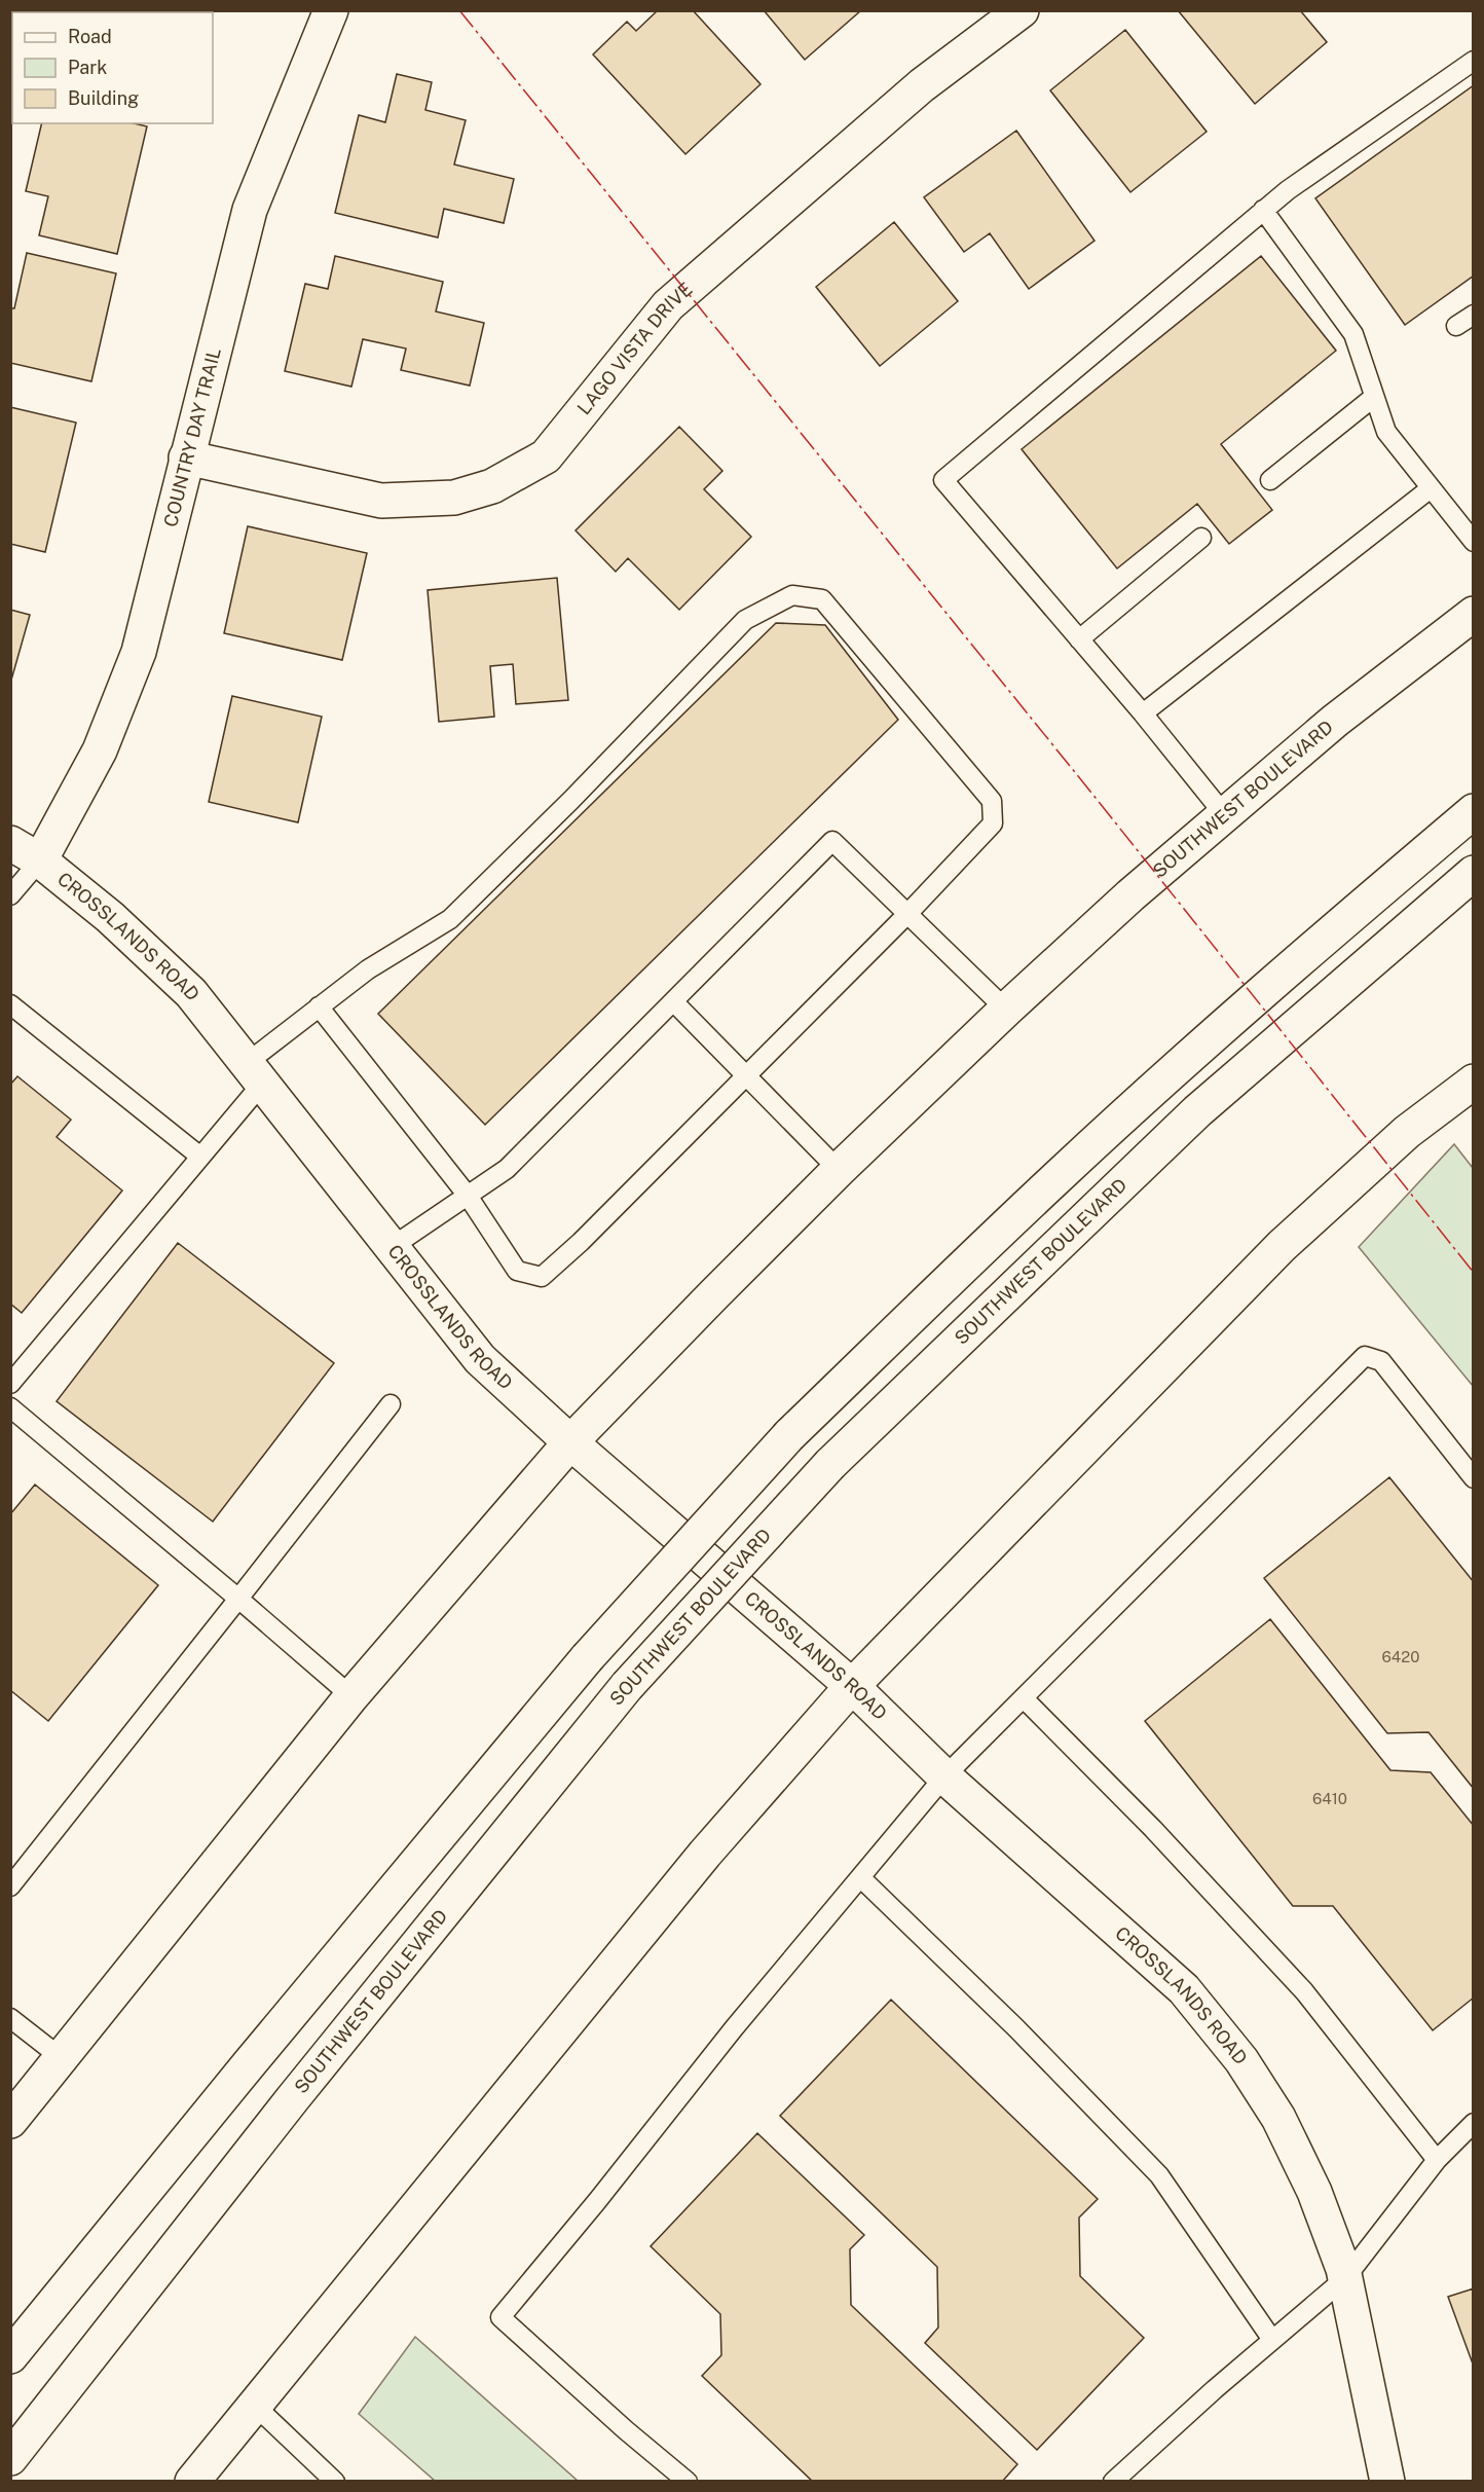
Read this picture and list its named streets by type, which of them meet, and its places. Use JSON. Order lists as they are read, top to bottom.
{
  "streets": {
    "main road": [
      "LAGO VISTA DRIVE",
      "COUNTRY DAY TRAIL",
      "SOUTHWEST BOULEVARD",
      "CROSSLANDS ROAD"
    ]
  },
  "crossings": [
    ["LAGO VISTA DRIVE", "COUNTRY DAY TRAIL"],
    ["COUNTRY DAY TRAIL", "CROSSLANDS ROAD"],
    ["SOUTHWEST BOULEVARD", "CROSSLANDS ROAD"]
  ],
  "house_numbers": ["6420", "6410"],
  "legend": ["Road", "Park", "Building"]
}
